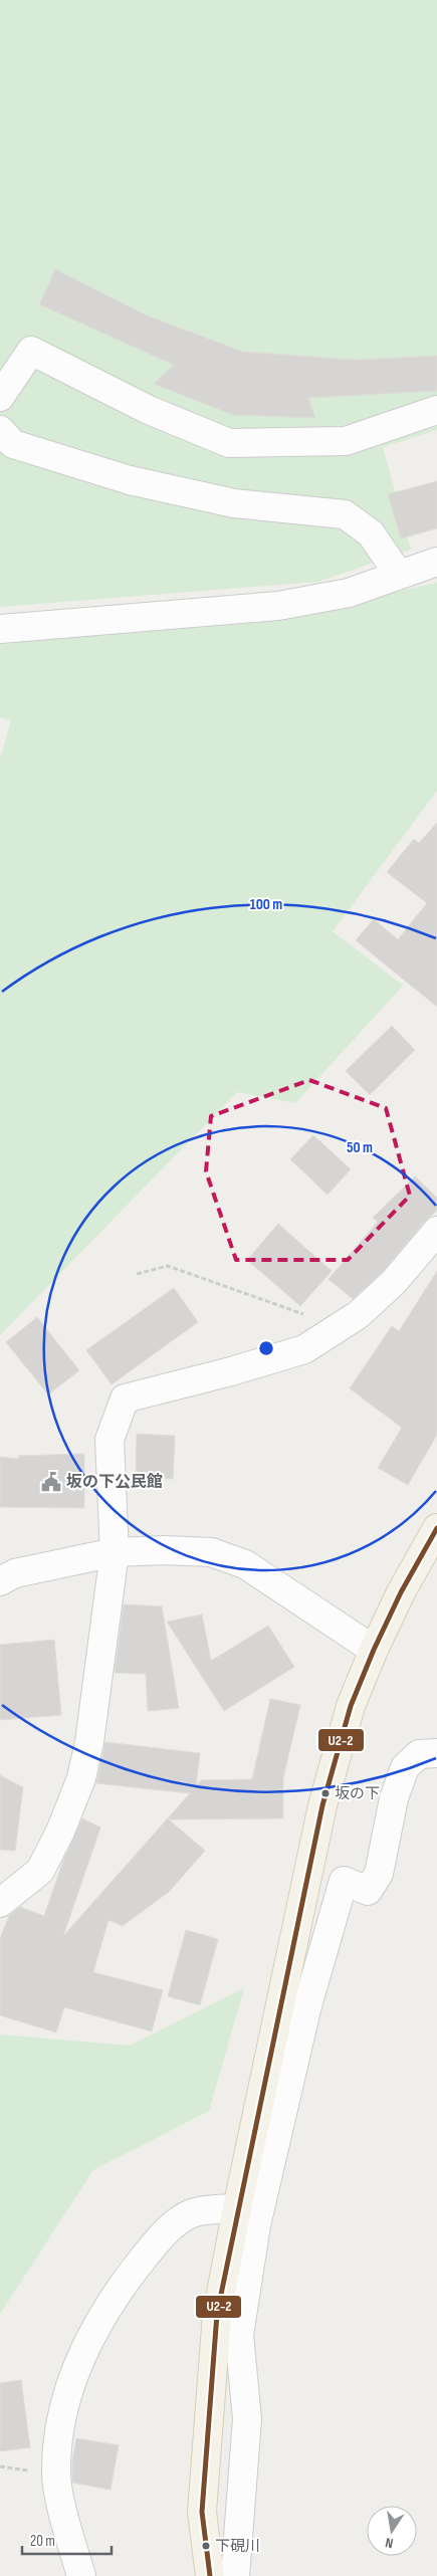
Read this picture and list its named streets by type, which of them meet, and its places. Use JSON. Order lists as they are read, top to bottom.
{
  "places": {
    "public building": ["坂の下公民館"],
    "other": ["坂の下", "下硯川"]
  },
  "lines": ["transit line U2-2"],
  "scale_bar": "20 m",
  "north": "bottom",
  "rings": ["100 m", "50 m"]
}
